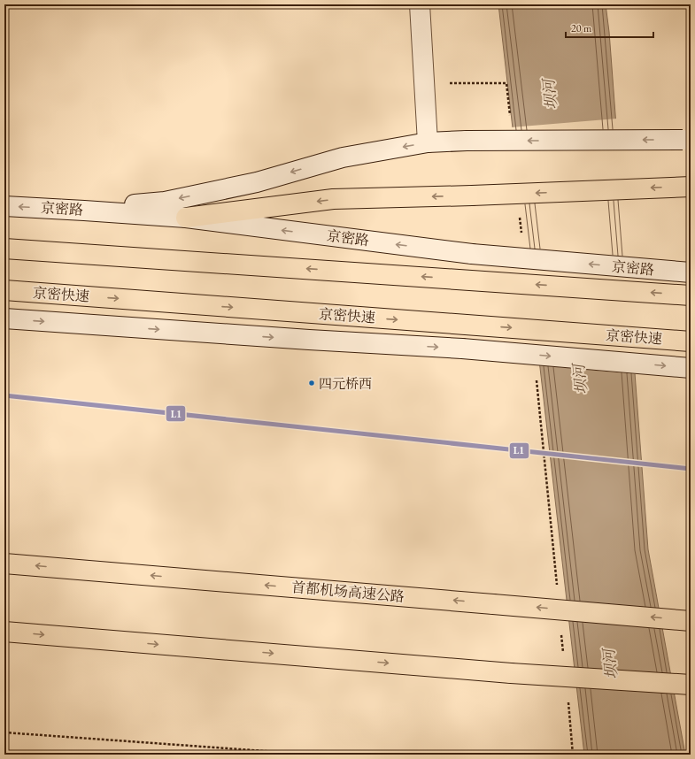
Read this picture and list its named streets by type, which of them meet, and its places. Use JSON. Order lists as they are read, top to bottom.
{
  "streets": {
    "highway": ["京密快速", "首都机场高速公路"],
    "main road": ["京密路"]
  },
  "water": ["坝河"],
  "places": ["四元桥西"],
  "lines": ["transit line L1"],
  "scale_bar": "20 m"
}
